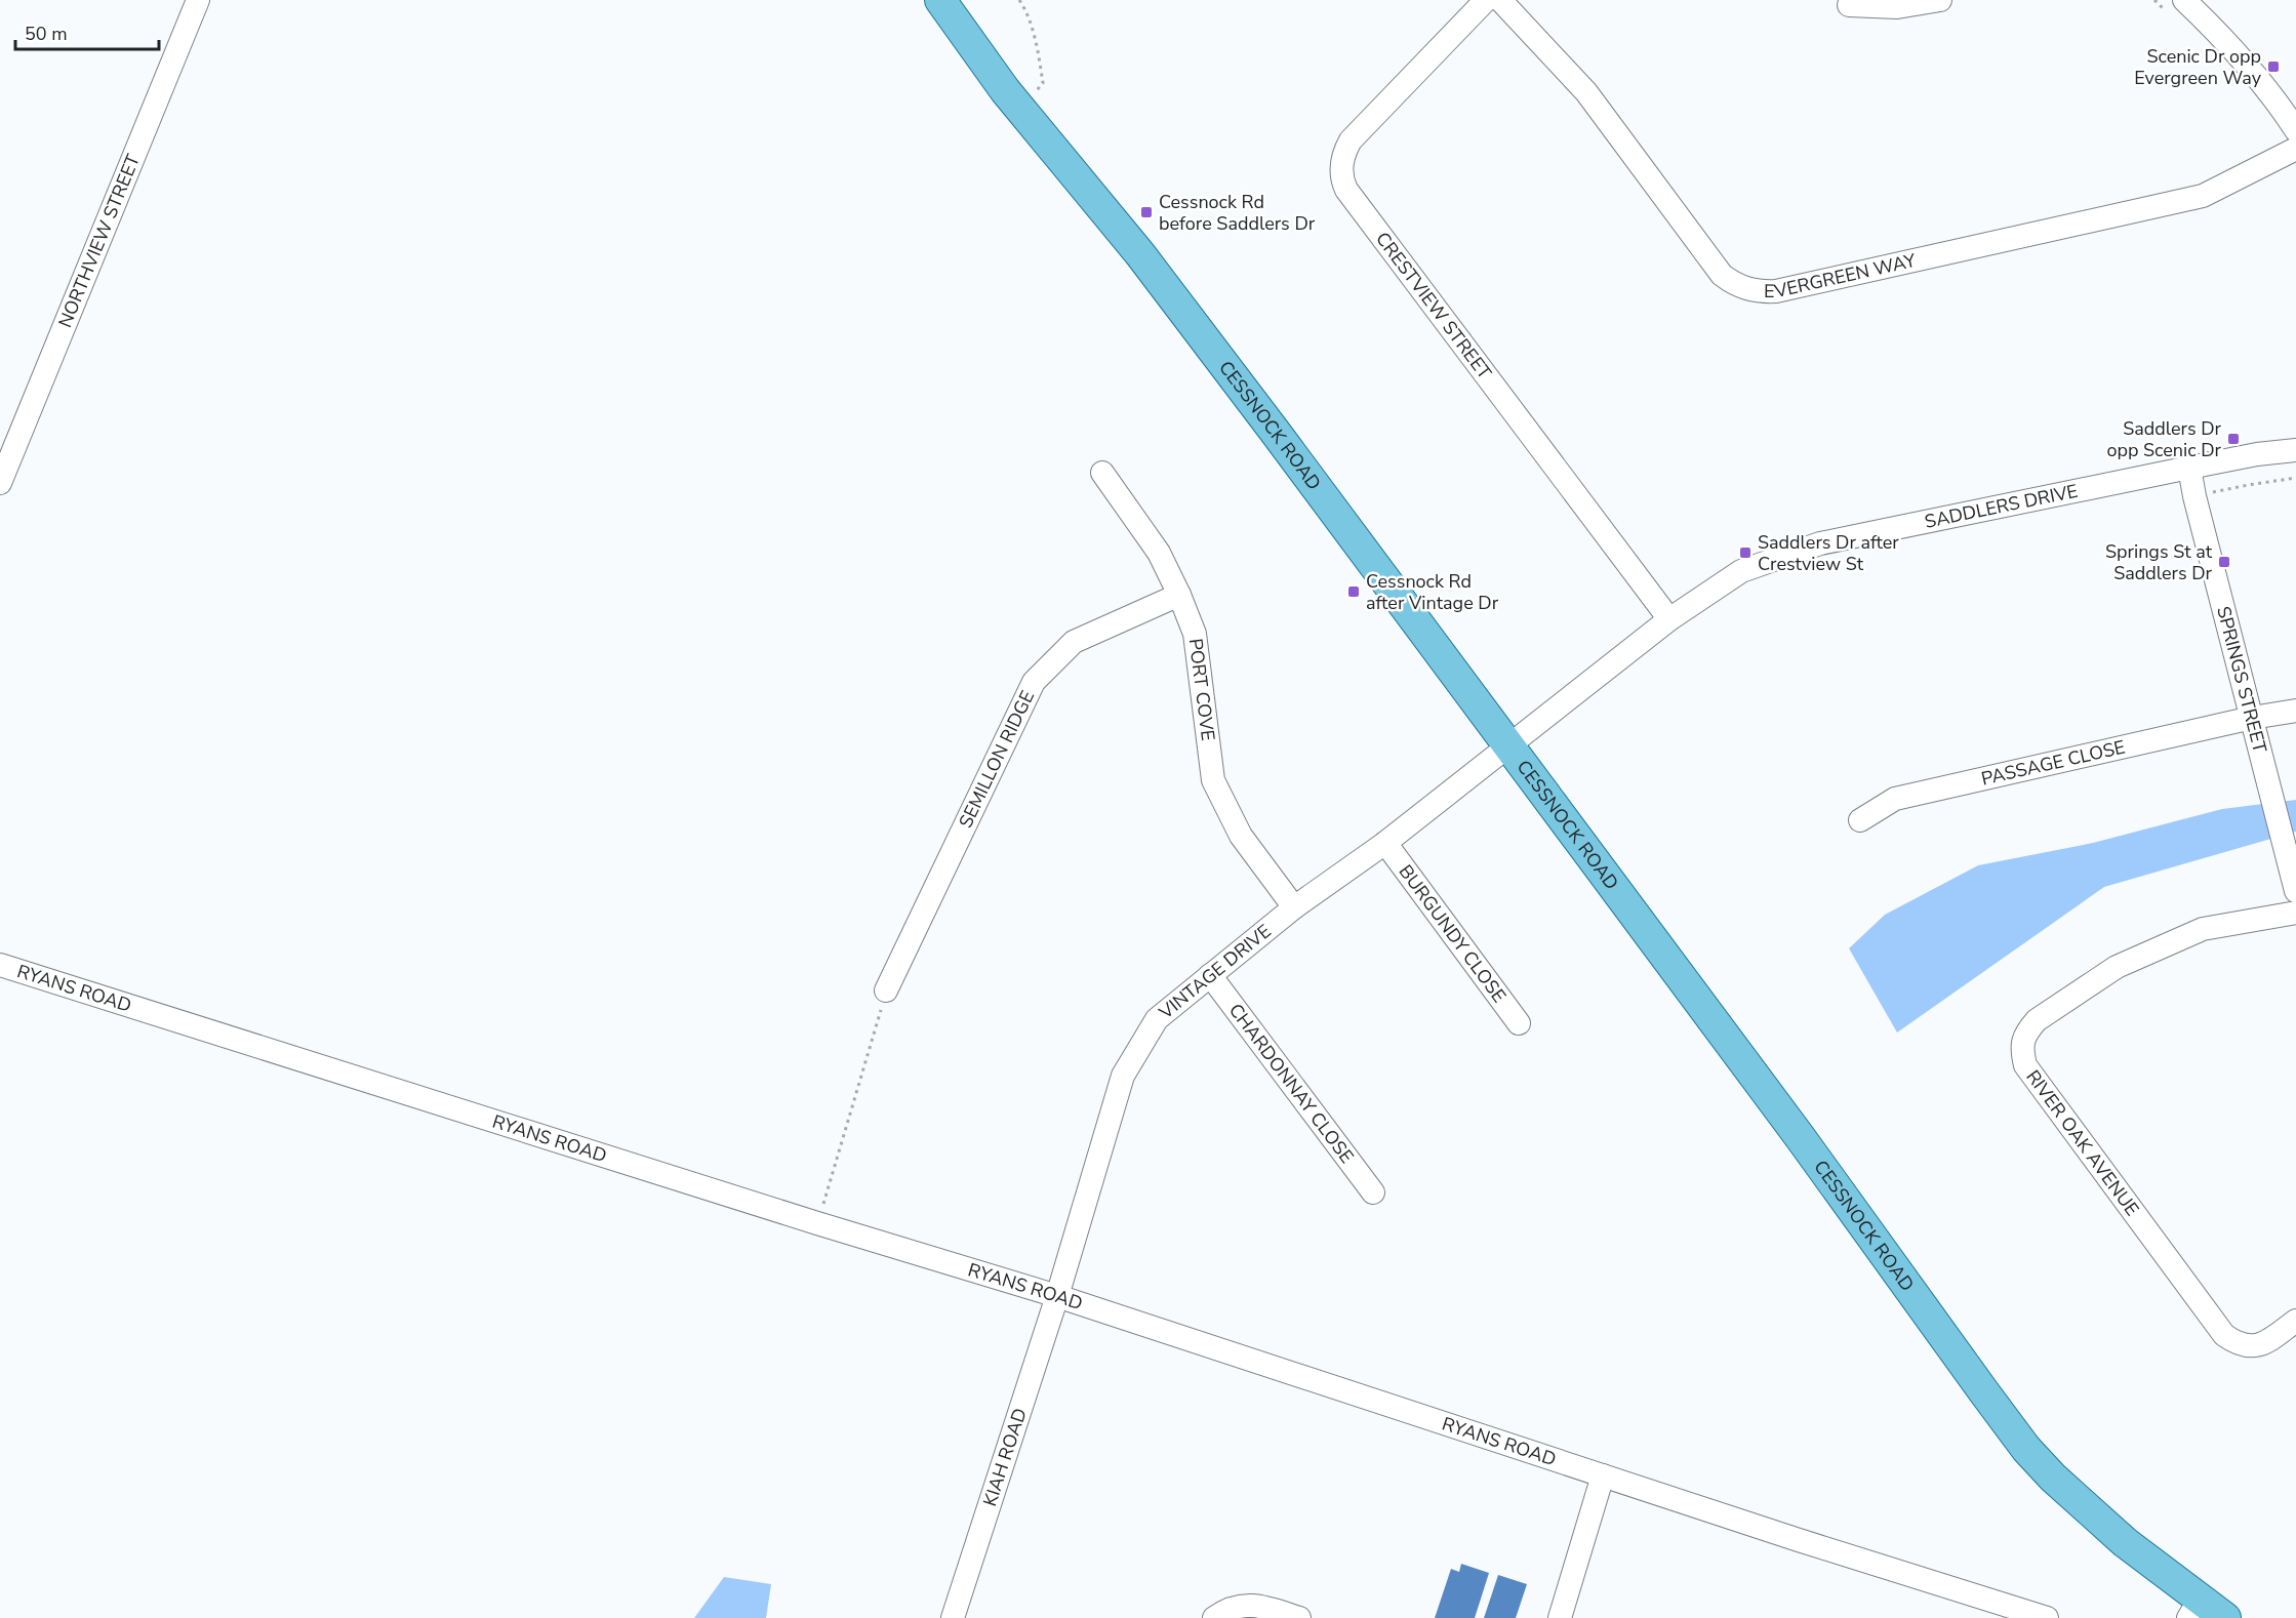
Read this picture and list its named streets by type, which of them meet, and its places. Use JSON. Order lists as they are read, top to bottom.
{
  "streets": {
    "main road": ["CESSNOCK ROAD"],
    "street": [
      "NORTHVIEW STREET",
      "EVERGREEN WAY",
      "CRESTVIEW STREET",
      "SADDLERS DRIVE",
      "SPRINGS STREET",
      "PORT COVE",
      "SEMILLON RIDGE",
      "PASSAGE CLOSE",
      "BURGUNDY CLOSE",
      "VINTAGE DRIVE",
      "RYANS ROAD",
      "CHARDONNAY CLOSE",
      "RIVER OAK AVENUE",
      "KIAH ROAD"
    ]
  },
  "crossings": [
    ["CRESTVIEW STREET", "SADDLERS DRIVE"],
    ["CESSNOCK ROAD", "SADDLERS DRIVE"],
    ["CESSNOCK ROAD", "VINTAGE DRIVE"],
    ["SADDLERS DRIVE", "SPRINGS STREET"],
    ["SADDLERS DRIVE", "VINTAGE DRIVE"],
    ["SPRINGS STREET", "PASSAGE CLOSE"],
    ["PORT COVE", "SEMILLON RIDGE"],
    ["PORT COVE", "VINTAGE DRIVE"],
    ["BURGUNDY CLOSE", "VINTAGE DRIVE"],
    ["VINTAGE DRIVE", "RYANS ROAD"],
    ["VINTAGE DRIVE", "CHARDONNAY CLOSE"],
    ["VINTAGE DRIVE", "KIAH ROAD"],
    ["RYANS ROAD", "KIAH ROAD"]
  ],
  "places": {
    "transit": [
      "Scenic Dr opp Evergreen Way",
      "Cessnock Rd before Saddlers Dr",
      "Saddlers Dr opp Scenic Dr",
      "Saddlers Dr after Crestview St",
      "Springs St at Saddlers Dr",
      "Cessnock Rd after Vintage Dr"
    ]
  },
  "scale_bar": "50 m"
}
